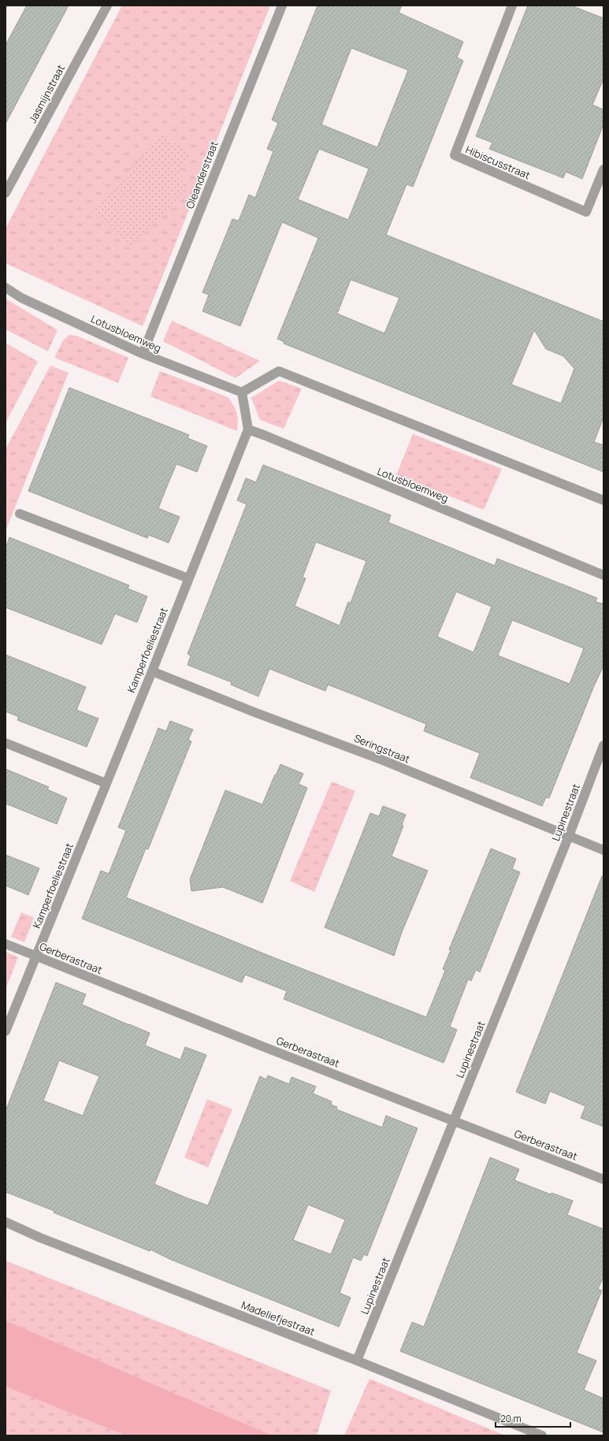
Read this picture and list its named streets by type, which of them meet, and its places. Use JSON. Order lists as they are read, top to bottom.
{
  "streets": {
    "street": [
      "Jasmijnstraat",
      "Hibiscusstraat",
      "Oleanderstraat",
      "Lotusbloemweg",
      "Kamperfoeliestraat",
      "Seringstraat",
      "Lupinestraat",
      "Gerberastraat",
      "Madeliefjestraat"
    ]
  },
  "crossings": [
    ["Oleanderstraat", "Lotusbloemweg"],
    ["Lotusbloemweg", "Kamperfoeliestraat"],
    ["Kamperfoeliestraat", "Seringstraat"],
    ["Kamperfoeliestraat", "Gerberastraat"],
    ["Seringstraat", "Lupinestraat"],
    ["Lupinestraat", "Gerberastraat"],
    ["Lupinestraat", "Madeliefjestraat"]
  ],
  "scale_bar": "20 m"
}
